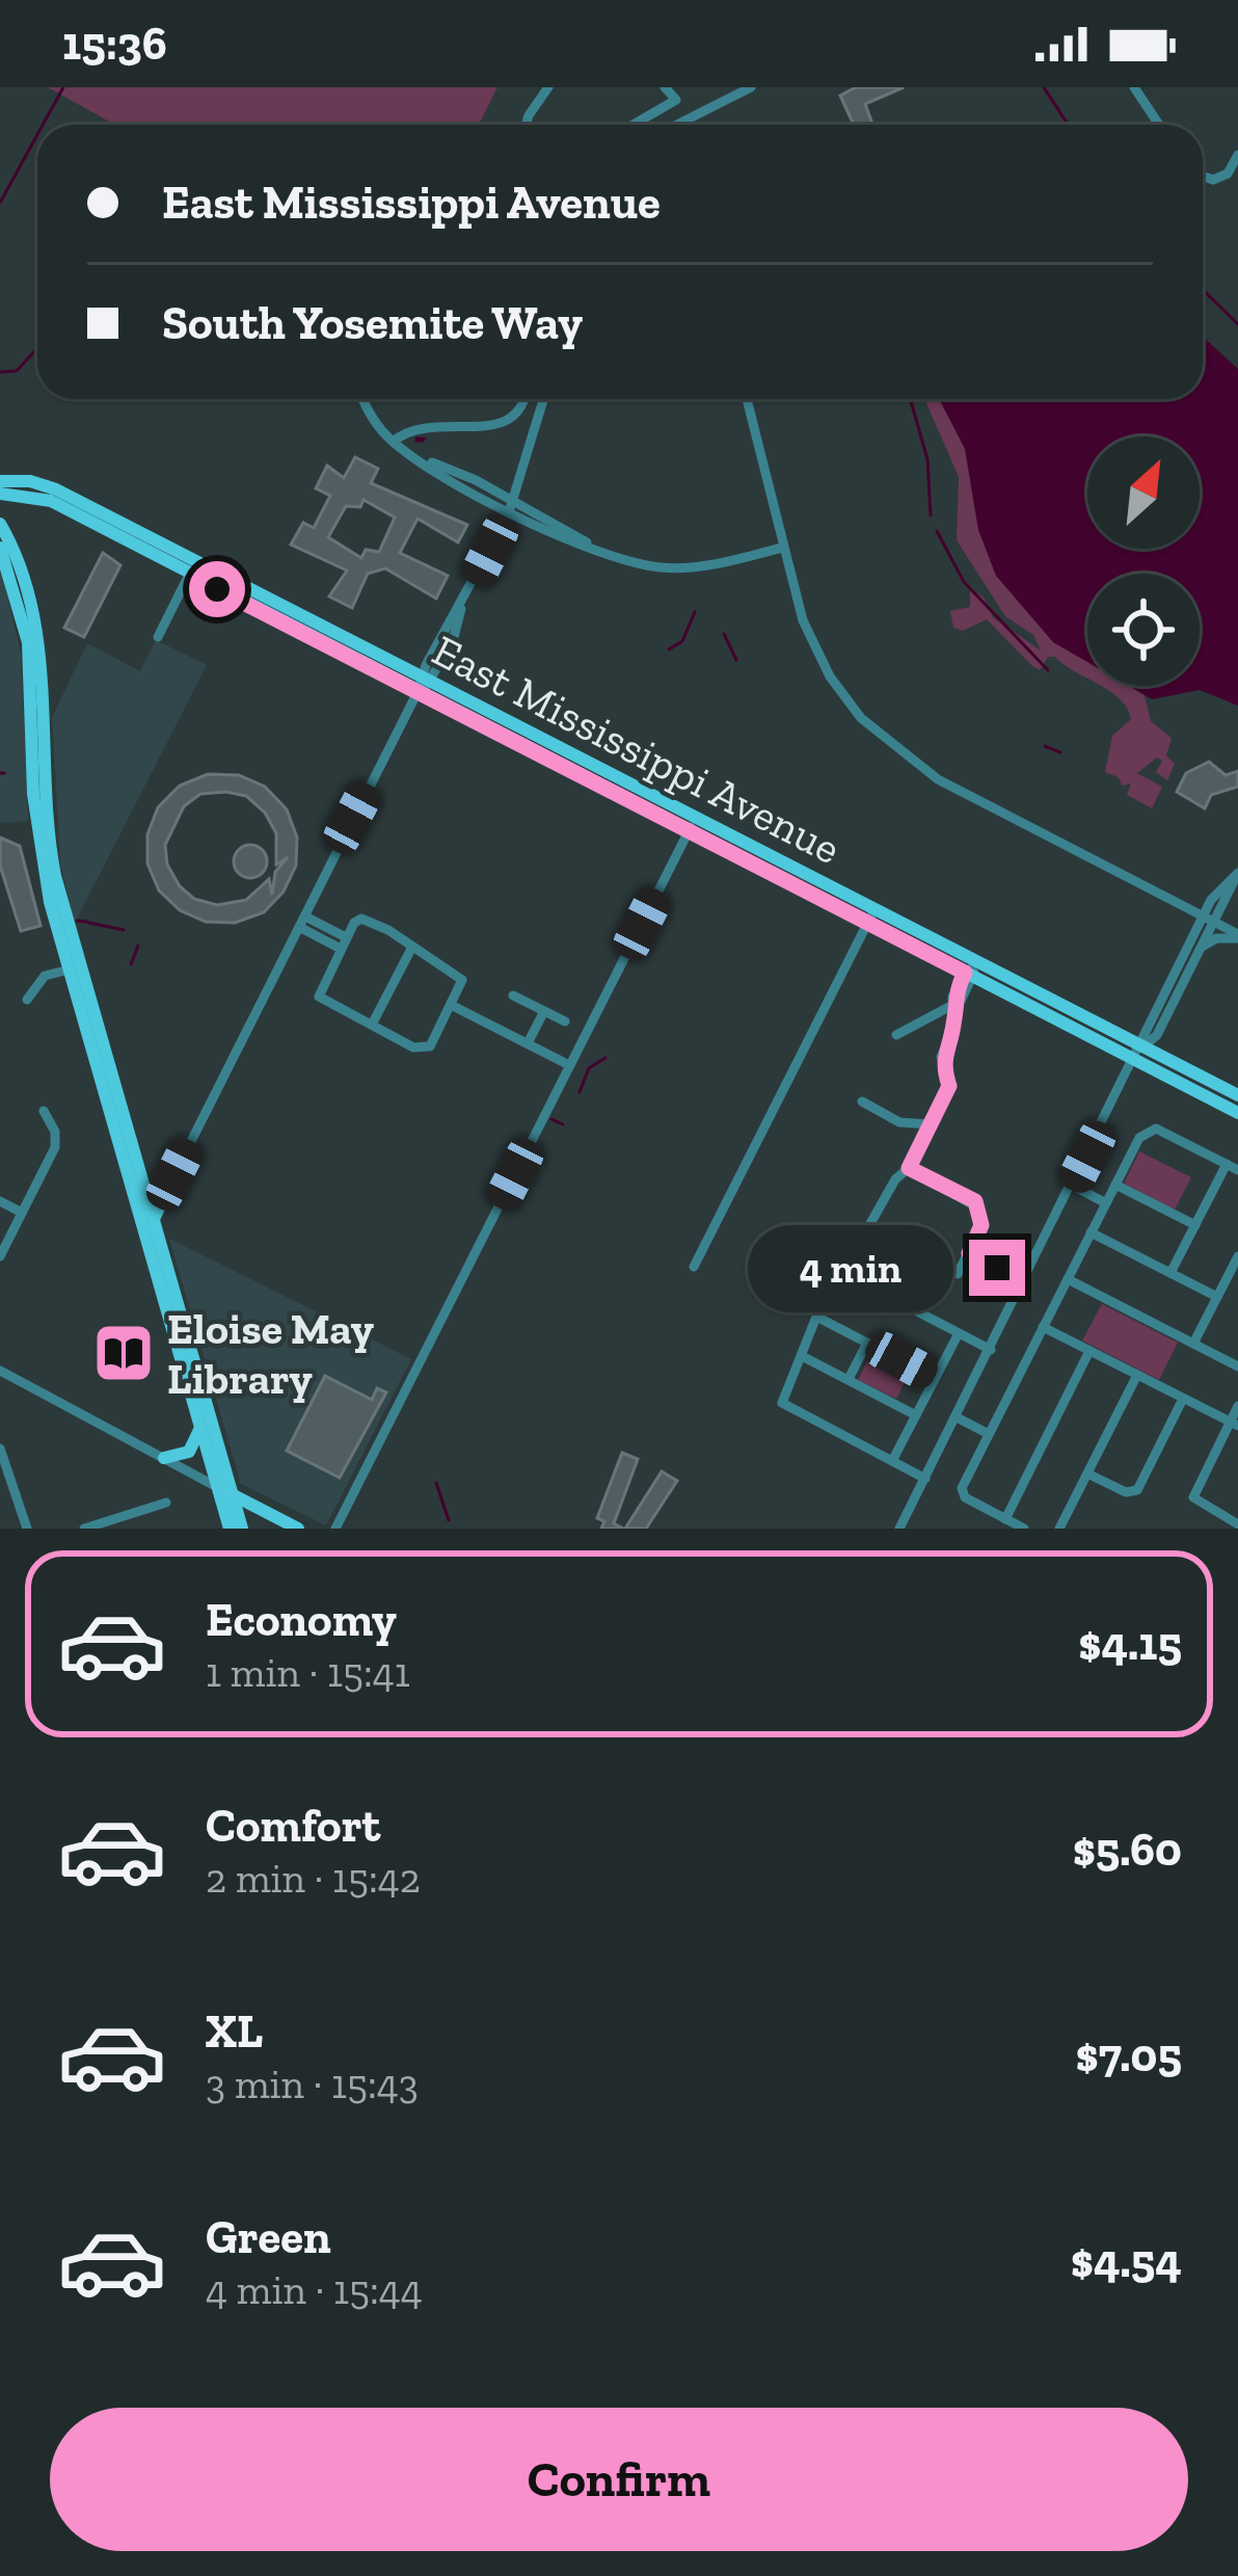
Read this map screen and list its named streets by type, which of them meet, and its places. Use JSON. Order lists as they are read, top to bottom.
{
  "streets": {
    "main road": ["East Mississippi Avenue"]
  },
  "places": {
    "library": ["Eloise May Library"]
  },
  "north": "top right",
  "page": {
    "status": "15:36",
    "banner": ["East Mississippi Avenue", "South Yosemite Way"],
    "bubble": "4 min",
    "list": [
      {
        "name": "Economy",
        "note": "1 min · 15:41",
        "value": "$4.15"
      },
      {
        "name": "Comfort",
        "note": "2 min · 15:42",
        "value": "$5.60"
      },
      {
        "name": "XL",
        "note": "3 min · 15:43",
        "value": "$7.05"
      },
      {
        "name": "Green",
        "note": "4 min · 15:44",
        "value": "$4.54"
      }
    ],
    "buttons": "Confirm"
  }
}
